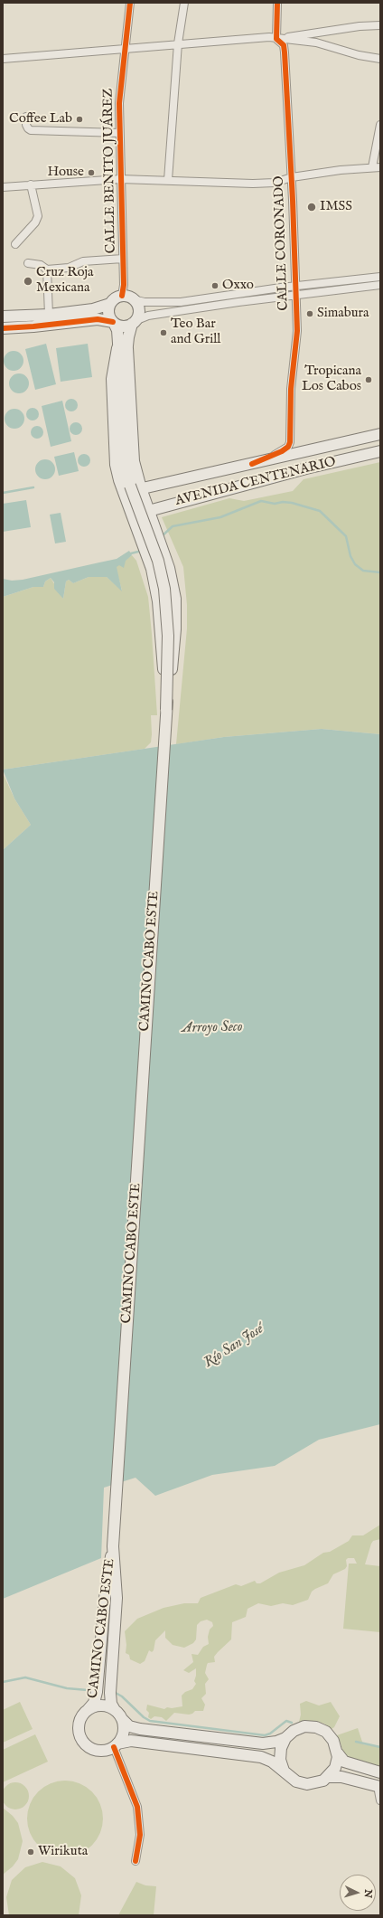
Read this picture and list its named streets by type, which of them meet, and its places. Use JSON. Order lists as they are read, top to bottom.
{
  "streets": {
    "main road": ["AVENIDA CENTENARIO", "CAMINO CABO ESTE"],
    "street": ["CALLE BENITO JUÁREZ", "CALLE CORONADO"]
  },
  "crossings": [
    ["CALLE BENITO JUÁREZ", "CAMINO CABO ESTE"],
    ["CALLE CORONADO", "AVENIDA CENTENARIO"],
    ["AVENIDA CENTENARIO", "CAMINO CABO ESTE"]
  ],
  "water": ["Arroyo Seco", "Río San José"],
  "places": [
    "Coffee Lab",
    "House",
    "IMSS",
    "Cruz Roja Mexicana",
    "Oxxo",
    "Simabura",
    "Teo Bar and Grill",
    "Tropicana Los Cabos",
    "Wirikuta"
  ],
  "north": "right"
}
